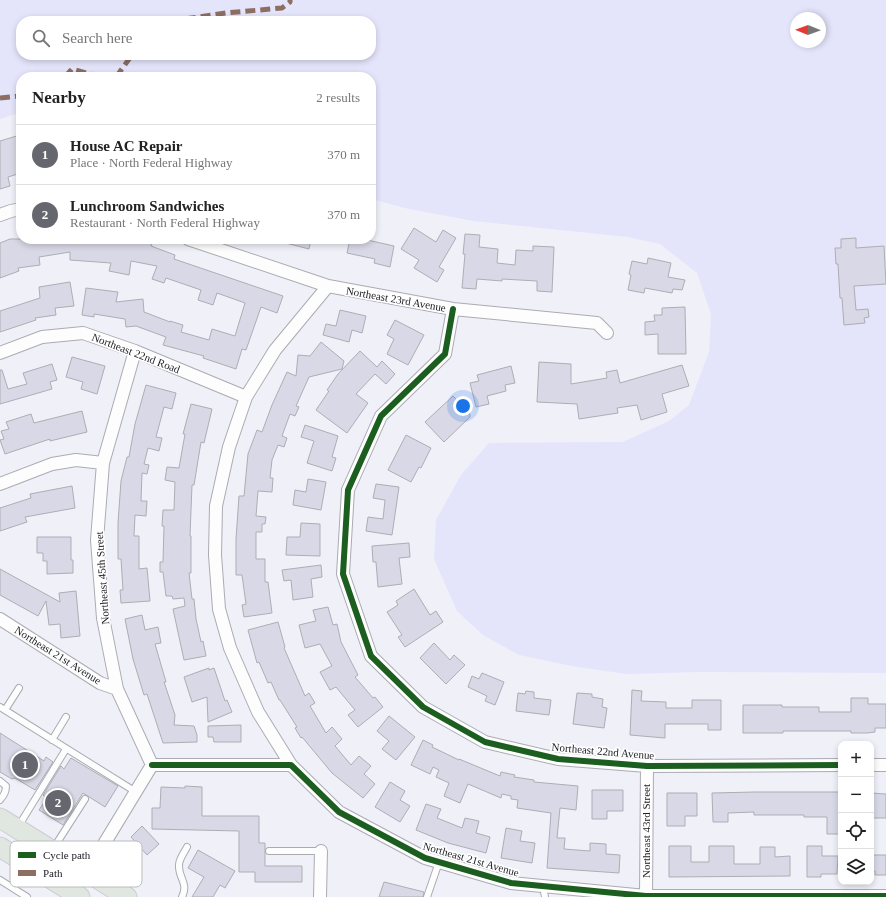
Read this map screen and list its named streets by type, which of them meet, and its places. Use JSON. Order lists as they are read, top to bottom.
{
  "streets": {
    "street": [
      "Northeast 23rd Avenue",
      "Northeast 22nd Road",
      "Northeast 45th Street",
      "Northeast 21st Avenue",
      "Northeast 22nd Avenue",
      "Northeast 43rd Street"
    ]
  },
  "crossings": [
    ["Northeast 23rd Avenue", "Northeast 21st Avenue"],
    ["Northeast 23rd Avenue", "Northeast 22nd Avenue"],
    ["Northeast 22nd Road", "Northeast 45th Street"],
    ["Northeast 22nd Road", "Northeast 21st Avenue"],
    ["Northeast 45th Street", "Northeast 21st Avenue"],
    ["Northeast 21st Avenue", "Northeast 43rd Street"],
    ["Northeast 22nd Avenue", "Northeast 43rd Street"]
  ],
  "legend": ["Cycle path", "Path"],
  "north": "left",
  "page": {
    "search": "Search here",
    "heading": ["Nearby", "2 results"],
    "list": [
      {
        "mark": "1",
        "name": "House AC Repair",
        "note": "Place · North Federal Highway",
        "value": "370 m"
      },
      {
        "mark": "2",
        "name": "Lunchroom Sandwiches",
        "note": "Restaurant · North Federal Highway",
        "value": "370 m"
      }
    ],
    "map_buttons": ["+", "−"],
    "pins": ["1", "2"]
  }
}
